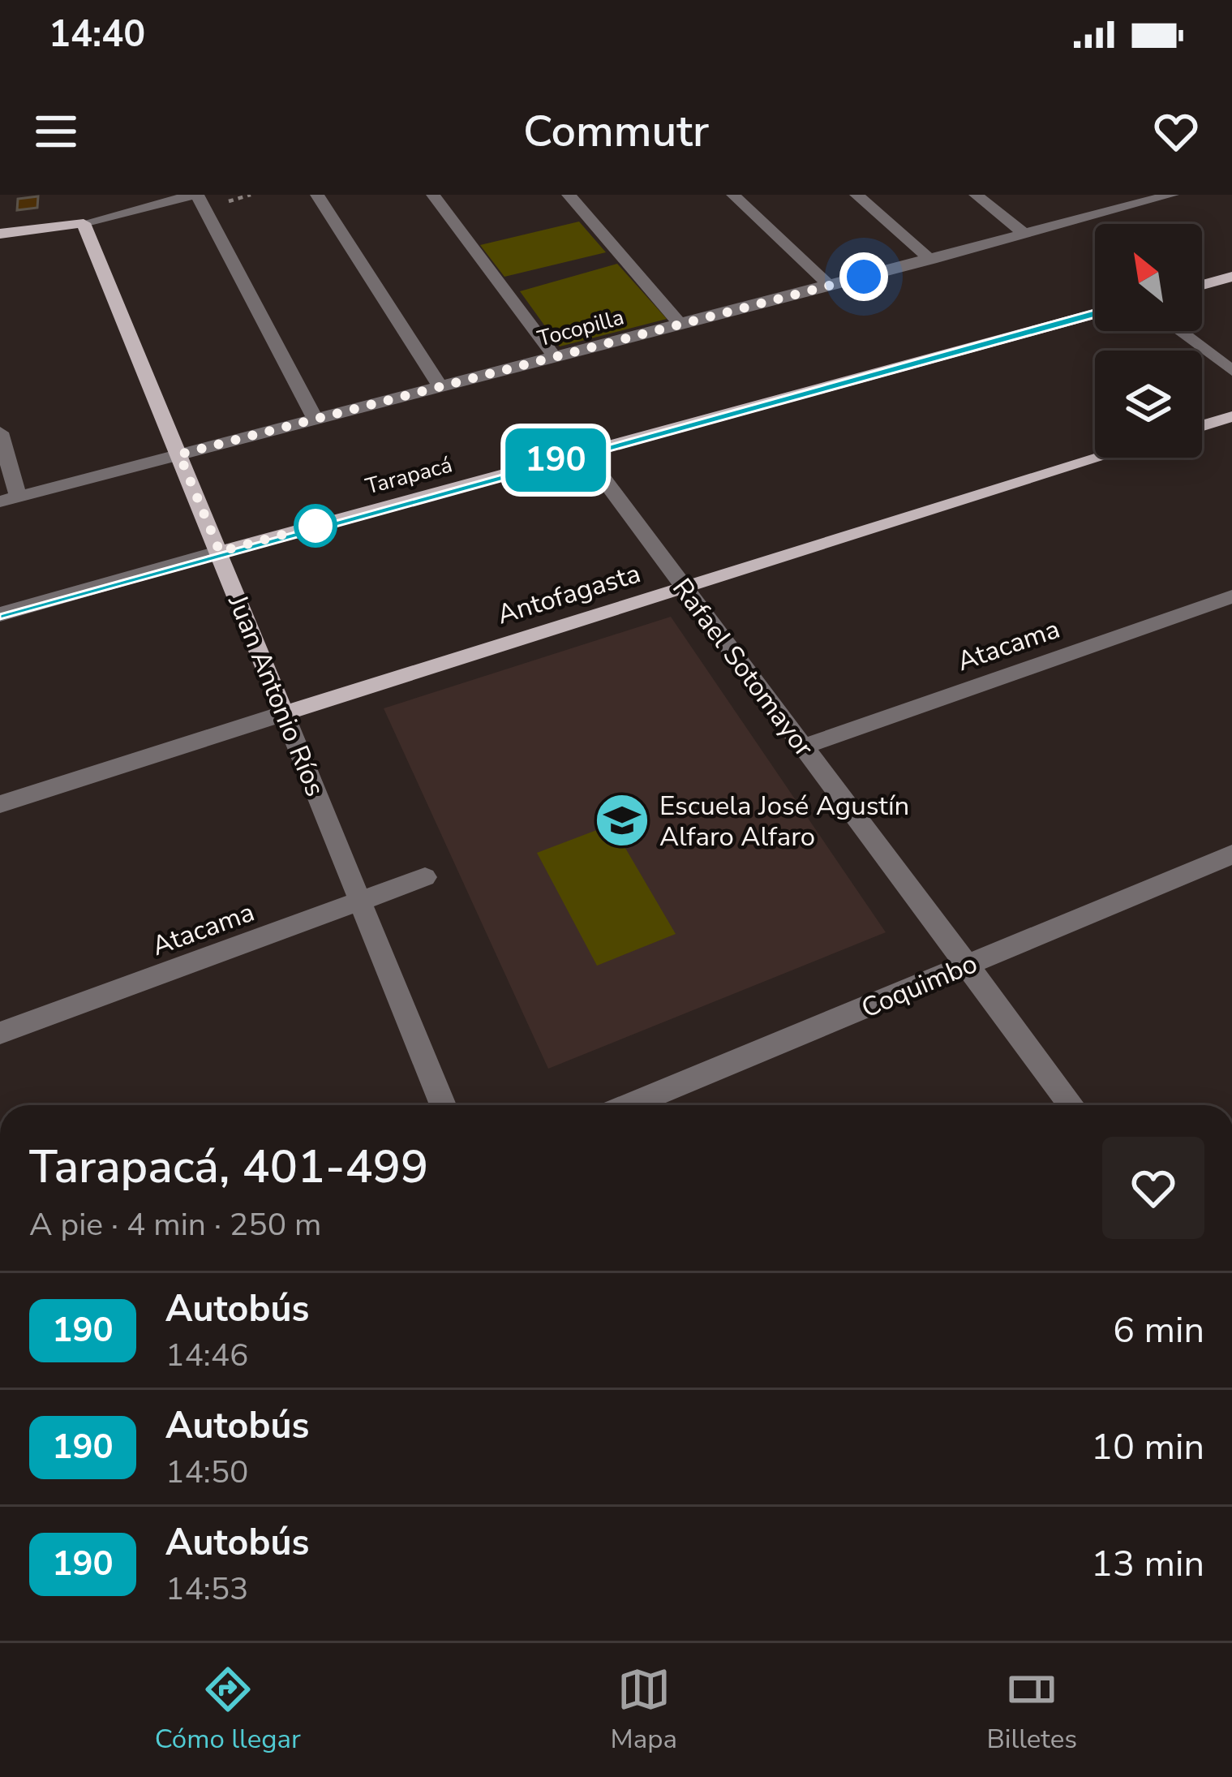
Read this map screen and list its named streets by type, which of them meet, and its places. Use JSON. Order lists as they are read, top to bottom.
{
  "streets": {
    "main road": ["Tarapacá", "Antofagasta", "Juan Antonio Ríos"],
    "street": [
      "Tocopilla",
      "Atacama",
      "Rafael Sotomayor",
      "Coquimbo"
    ]
  },
  "crossings": [
    ["Tocopilla", "Juan Antonio Ríos"],
    ["Tarapacá", "Rafael Sotomayor"],
    ["Tarapacá", "Juan Antonio Ríos"],
    ["Antofagasta", "Rafael Sotomayor"],
    ["Antofagasta", "Juan Antonio Ríos"],
    ["Atacama", "Rafael Sotomayor"],
    ["Atacama", "Juan Antonio Ríos"],
    ["Rafael Sotomayor", "Coquimbo"]
  ],
  "places": {
    "school or university": ["Escuela José Agustín Alfaro Alfaro"]
  },
  "lines": ["bus line 190"],
  "north": "top left",
  "page": {
    "status": "14:40",
    "header": "Commutr",
    "on_map": "190",
    "heading": ["Tarapacá, 401-499", "A pie · 4 min · 250 m"],
    "list": [
      {
        "mark": "190",
        "name": "Autobús",
        "note": "14:46",
        "value": "6 min"
      },
      {
        "mark": "190",
        "name": "Autobús",
        "note": "14:50",
        "value": "10 min"
      },
      {
        "mark": "190",
        "name": "Autobús",
        "note": "14:53",
        "value": "13 min"
      }
    ],
    "tabs": ["Cómo llegar", "Mapa", "Billetes"]
  }
}
